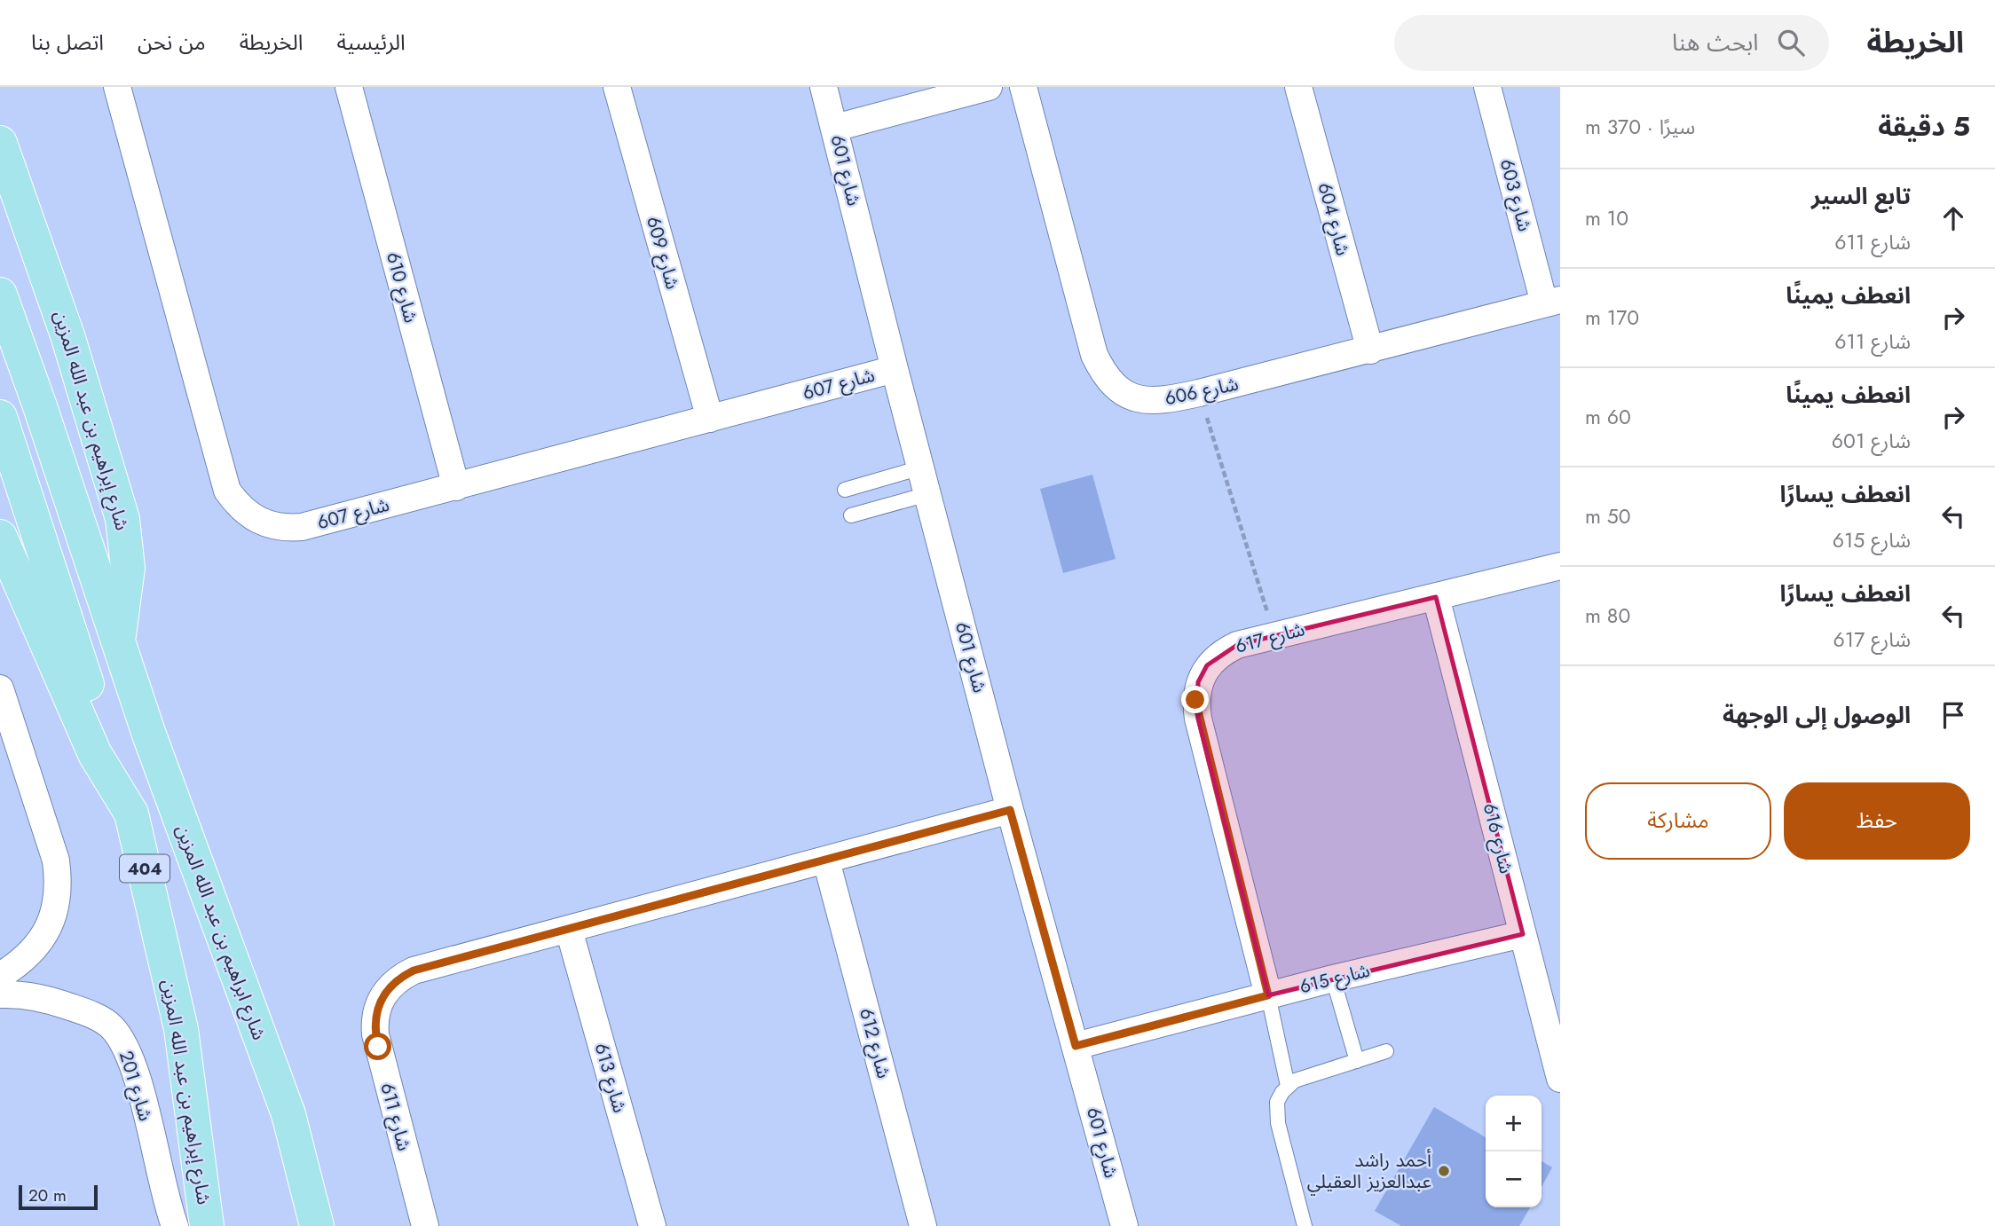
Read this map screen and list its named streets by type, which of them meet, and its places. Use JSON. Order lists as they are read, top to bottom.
{
  "streets": {
    "main road": ["شارع إبراهيم بن عبد الله المزين", "404", "شارع ابراهيم بن عبد الله المزين"],
    "street": [
      "شارع 601",
      "شارع 603",
      "شارع 604",
      "شارع 609",
      "شارع 610",
      "شارع 607",
      "شارع 606",
      "شارع 617",
      "شارع 616",
      "شارع 615",
      "شارع 612",
      "شارع 613",
      "شارع 201",
      "شارع 611"
    ]
  },
  "crossings": [
    ["شارع 601", "شارع 607"],
    ["شارع 601", "شارع 615"],
    ["شارع 601", "شارع 611"],
    ["شارع 603", "شارع 606"],
    ["شارع 604", "شارع 606"],
    ["شارع 609", "شارع 607"],
    ["شارع 610", "شارع 607"],
    ["شارع إبراهيم بن عبد الله المزين", "شارع ابراهيم بن عبد الله المزين"],
    ["شارع 617", "شارع 616"],
    ["شارع 617", "شارع 615"],
    ["شارع 616", "شارع 615"],
    ["شارع 612", "شارع 611"],
    ["شارع 613", "شارع 611"]
  ],
  "places": ["أحمد راشد عبدالعزيز العقيلي"],
  "scale_bar": "20 m",
  "page": {
    "header": "الخريطة",
    "search": "ابحث هنا",
    "nav": [
      "الرئيسية",
      "الخريطة",
      "من نحن",
      "اتصل بنا"
    ],
    "heading": ["5 دقيقة", "سيرًا · 370 m"],
    "list": [
      ["تابع السير", "شارع 611", "10 m"],
      ["انعطف يمينًا", "شارع 611", "170 m"],
      ["انعطف يمينًا", "شارع 601", "60 m"],
      ["انعطف يسارًا", "شارع 615", "50 m"],
      ["انعطف يسارًا", "شارع 617", "80 m"],
      "الوصول إلى الوجهة"
    ],
    "buttons": ["حفظ", "مشاركة"],
    "map_buttons": ["+", "−"],
    "scale": "20 m"
  }
}
